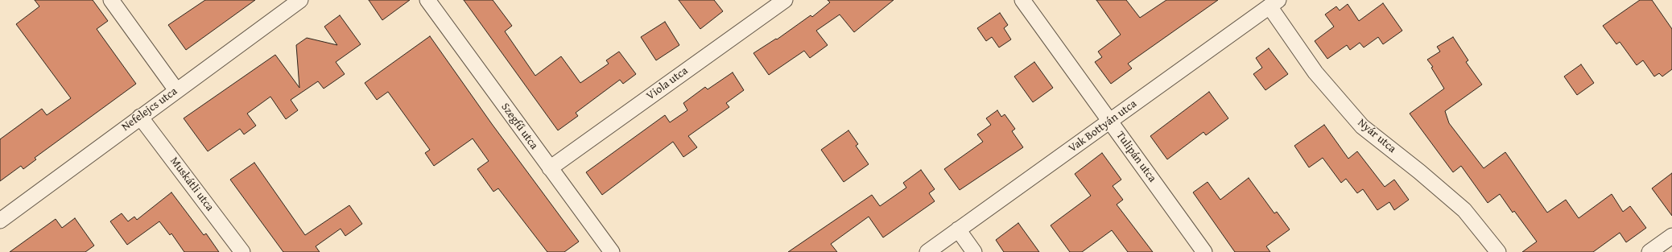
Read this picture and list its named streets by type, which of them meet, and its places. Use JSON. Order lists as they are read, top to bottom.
{
  "streets": {
    "street": [
      "Viola utca",
      "Nefelejcs utca",
      "Szegfű utca",
      "Vak Bottyán utca",
      "Nyár utca",
      "Tulipán utca",
      "Muskátli utca"
    ]
  },
  "crossings": [
    ["Viola utca", "Szegfű utca"],
    ["Nefelejcs utca", "Muskátli utca"],
    ["Vak Bottyán utca", "Nyár utca"],
    ["Vak Bottyán utca", "Tulipán utca"]
  ]
}
